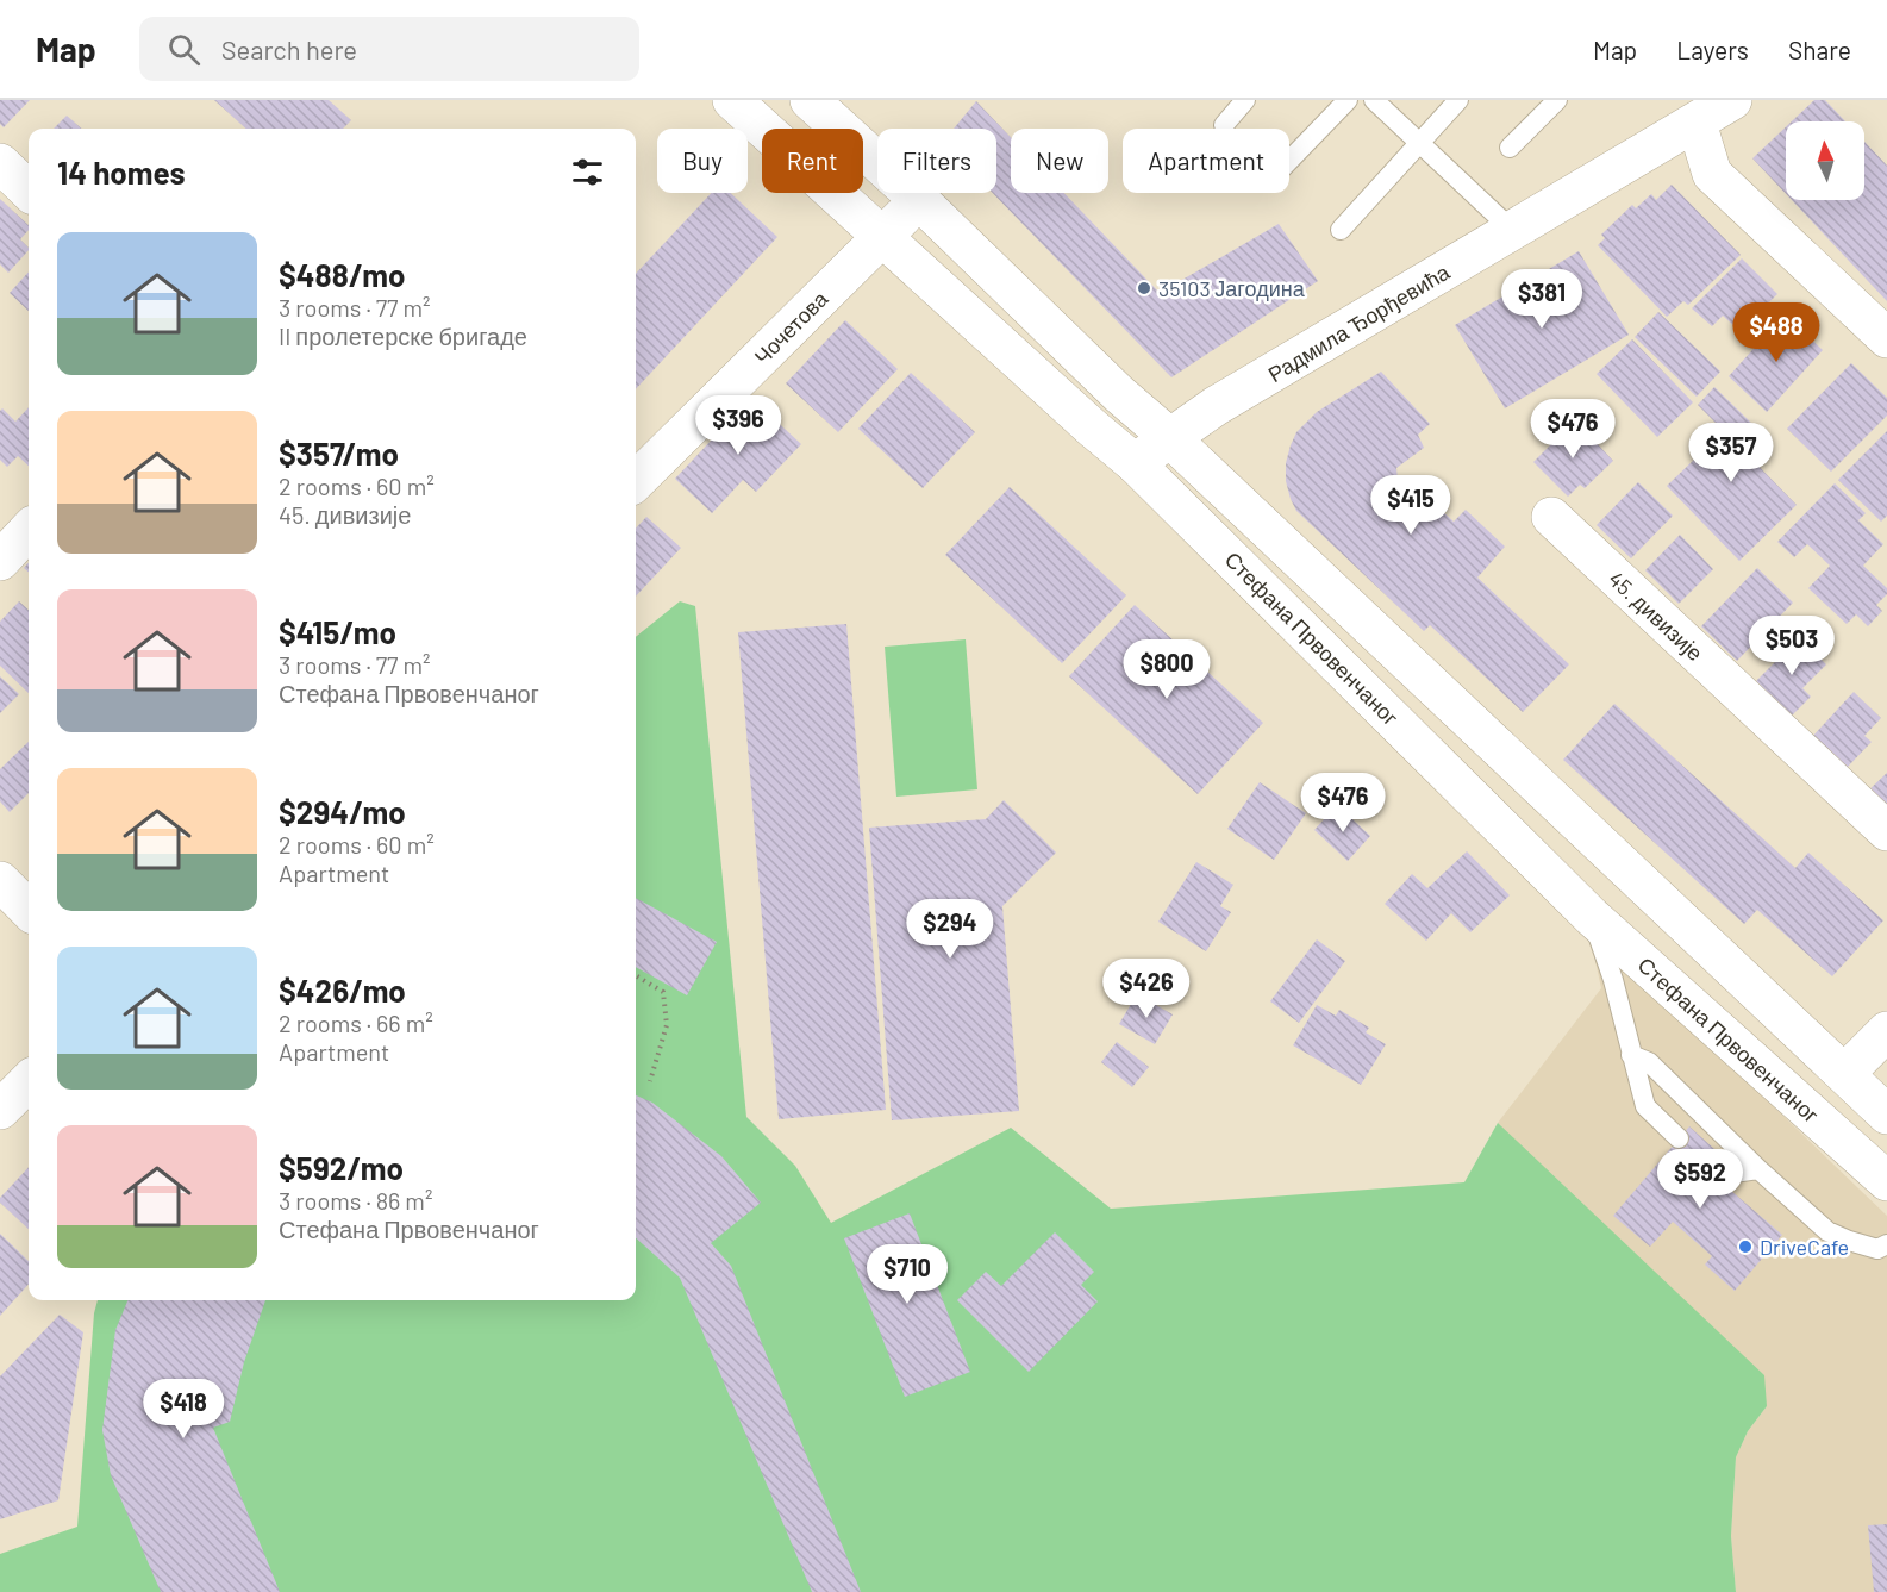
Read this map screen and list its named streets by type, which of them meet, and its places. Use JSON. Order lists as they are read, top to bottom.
{
  "streets": {
    "street": [
      "Радмила Ђорђевића",
      "Чочетова",
      "45. дивизије",
      "Стефана Првовенчаног"
    ]
  },
  "crossings": [
    ["Радмила Ђорђевића", "Стефана Првовенчаног"],
    ["Чочетова", "Стефана Првовенчаног"]
  ],
  "places": ["35103 Јагодина", "DriveCafe"],
  "north": "top",
  "page": {
    "header": "Map",
    "search": "Search here",
    "nav": ["Map", "Layers", "Share"],
    "chip": [
      "Buy",
      "Rent",
      "Filters",
      "New",
      "Apartment"
    ],
    "heading": "14 homes",
    "list": [
      {
        "name": "$488/mo",
        "note": "3 rooms · 77 m² · II пролетерске бригаде"
      },
      {
        "name": "$357/mo",
        "note": "2 rooms · 60 m² · 45. дивизије"
      },
      {
        "name": "$415/mo",
        "note": "3 rooms · 77 m² · Стефана Првовенчаног"
      },
      {
        "name": "$294/mo",
        "note": "2 rooms · 60 m² · Apartment"
      },
      {
        "name": "$426/mo",
        "note": "2 rooms · 66 m² · Apartment"
      },
      {
        "name": "$592/mo",
        "note": "3 rooms · 86 m² · Стефана Првовенчаног"
      }
    ],
    "price": [
      "$381",
      "$488",
      "$396",
      "$476",
      "$357",
      "$415",
      "$503",
      "$800",
      "$476",
      "$294",
      "$426",
      "$592",
      "$710",
      "$418"
    ]
  }
}
